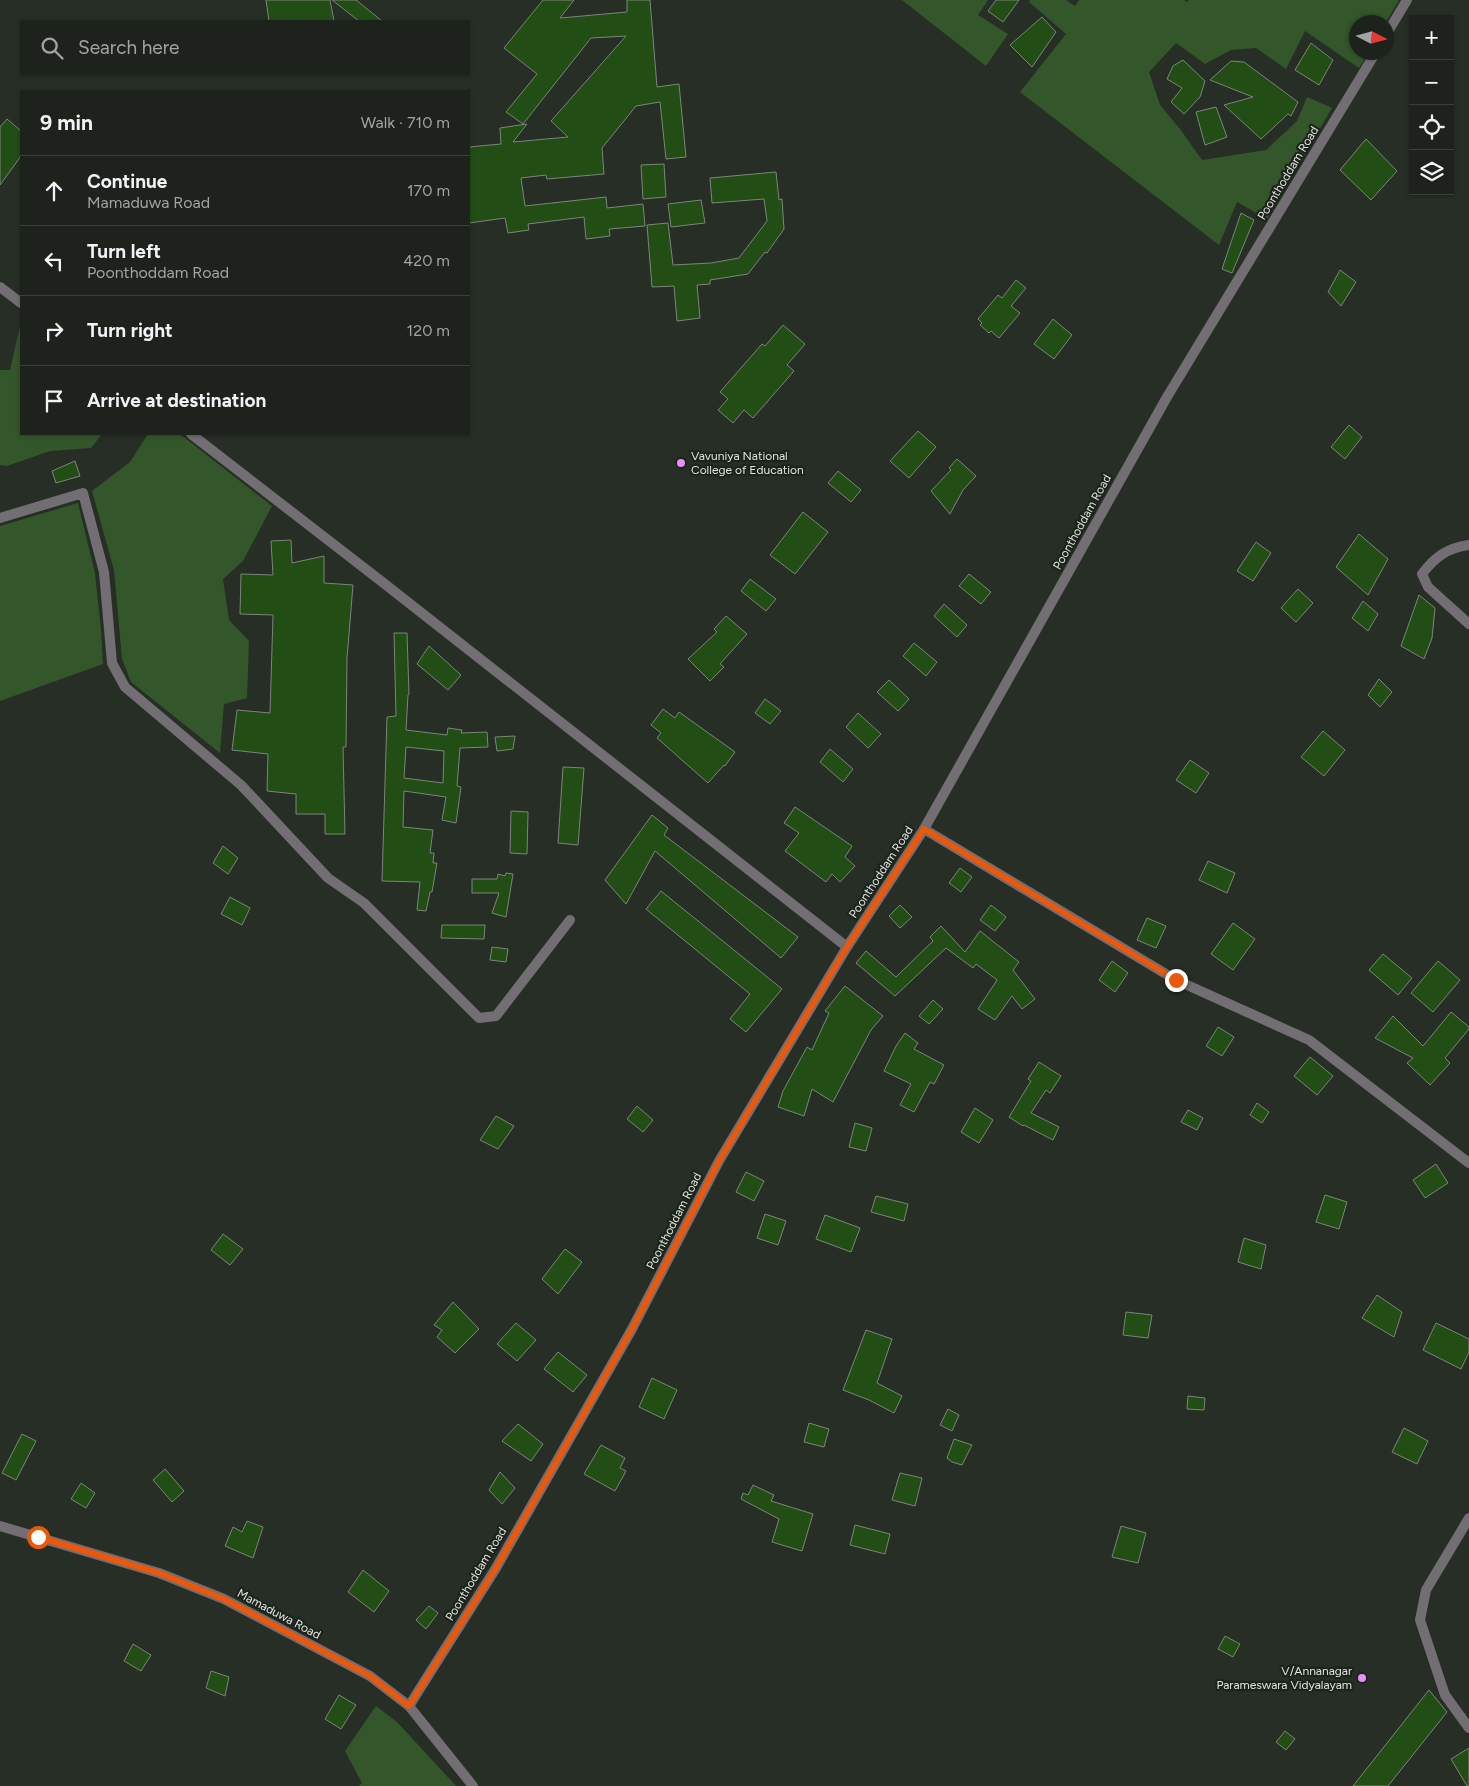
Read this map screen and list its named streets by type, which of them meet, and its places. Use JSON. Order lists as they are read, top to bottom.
{
  "streets": {
    "street": ["Poonthoddam Road", "Mamaduwa Road"]
  },
  "crossings": [
    ["Poonthoddam Road", "Mamaduwa Road"]
  ],
  "places": ["Vavuniya National College of Education", "V/Annanagar Parameswara Vidyalayam"],
  "north": "right",
  "page": {
    "map_buttons": ["+", "−"],
    "search": "Search here",
    "heading": ["9 min", "Walk · 710 m"],
    "list": [
      ["Continue", "Mamaduwa Road", "170 m"],
      ["Turn left", "Poonthoddam Road", "420 m"],
      ["Turn right", "120 m"],
      "Arrive at destination"
    ]
  }
}
